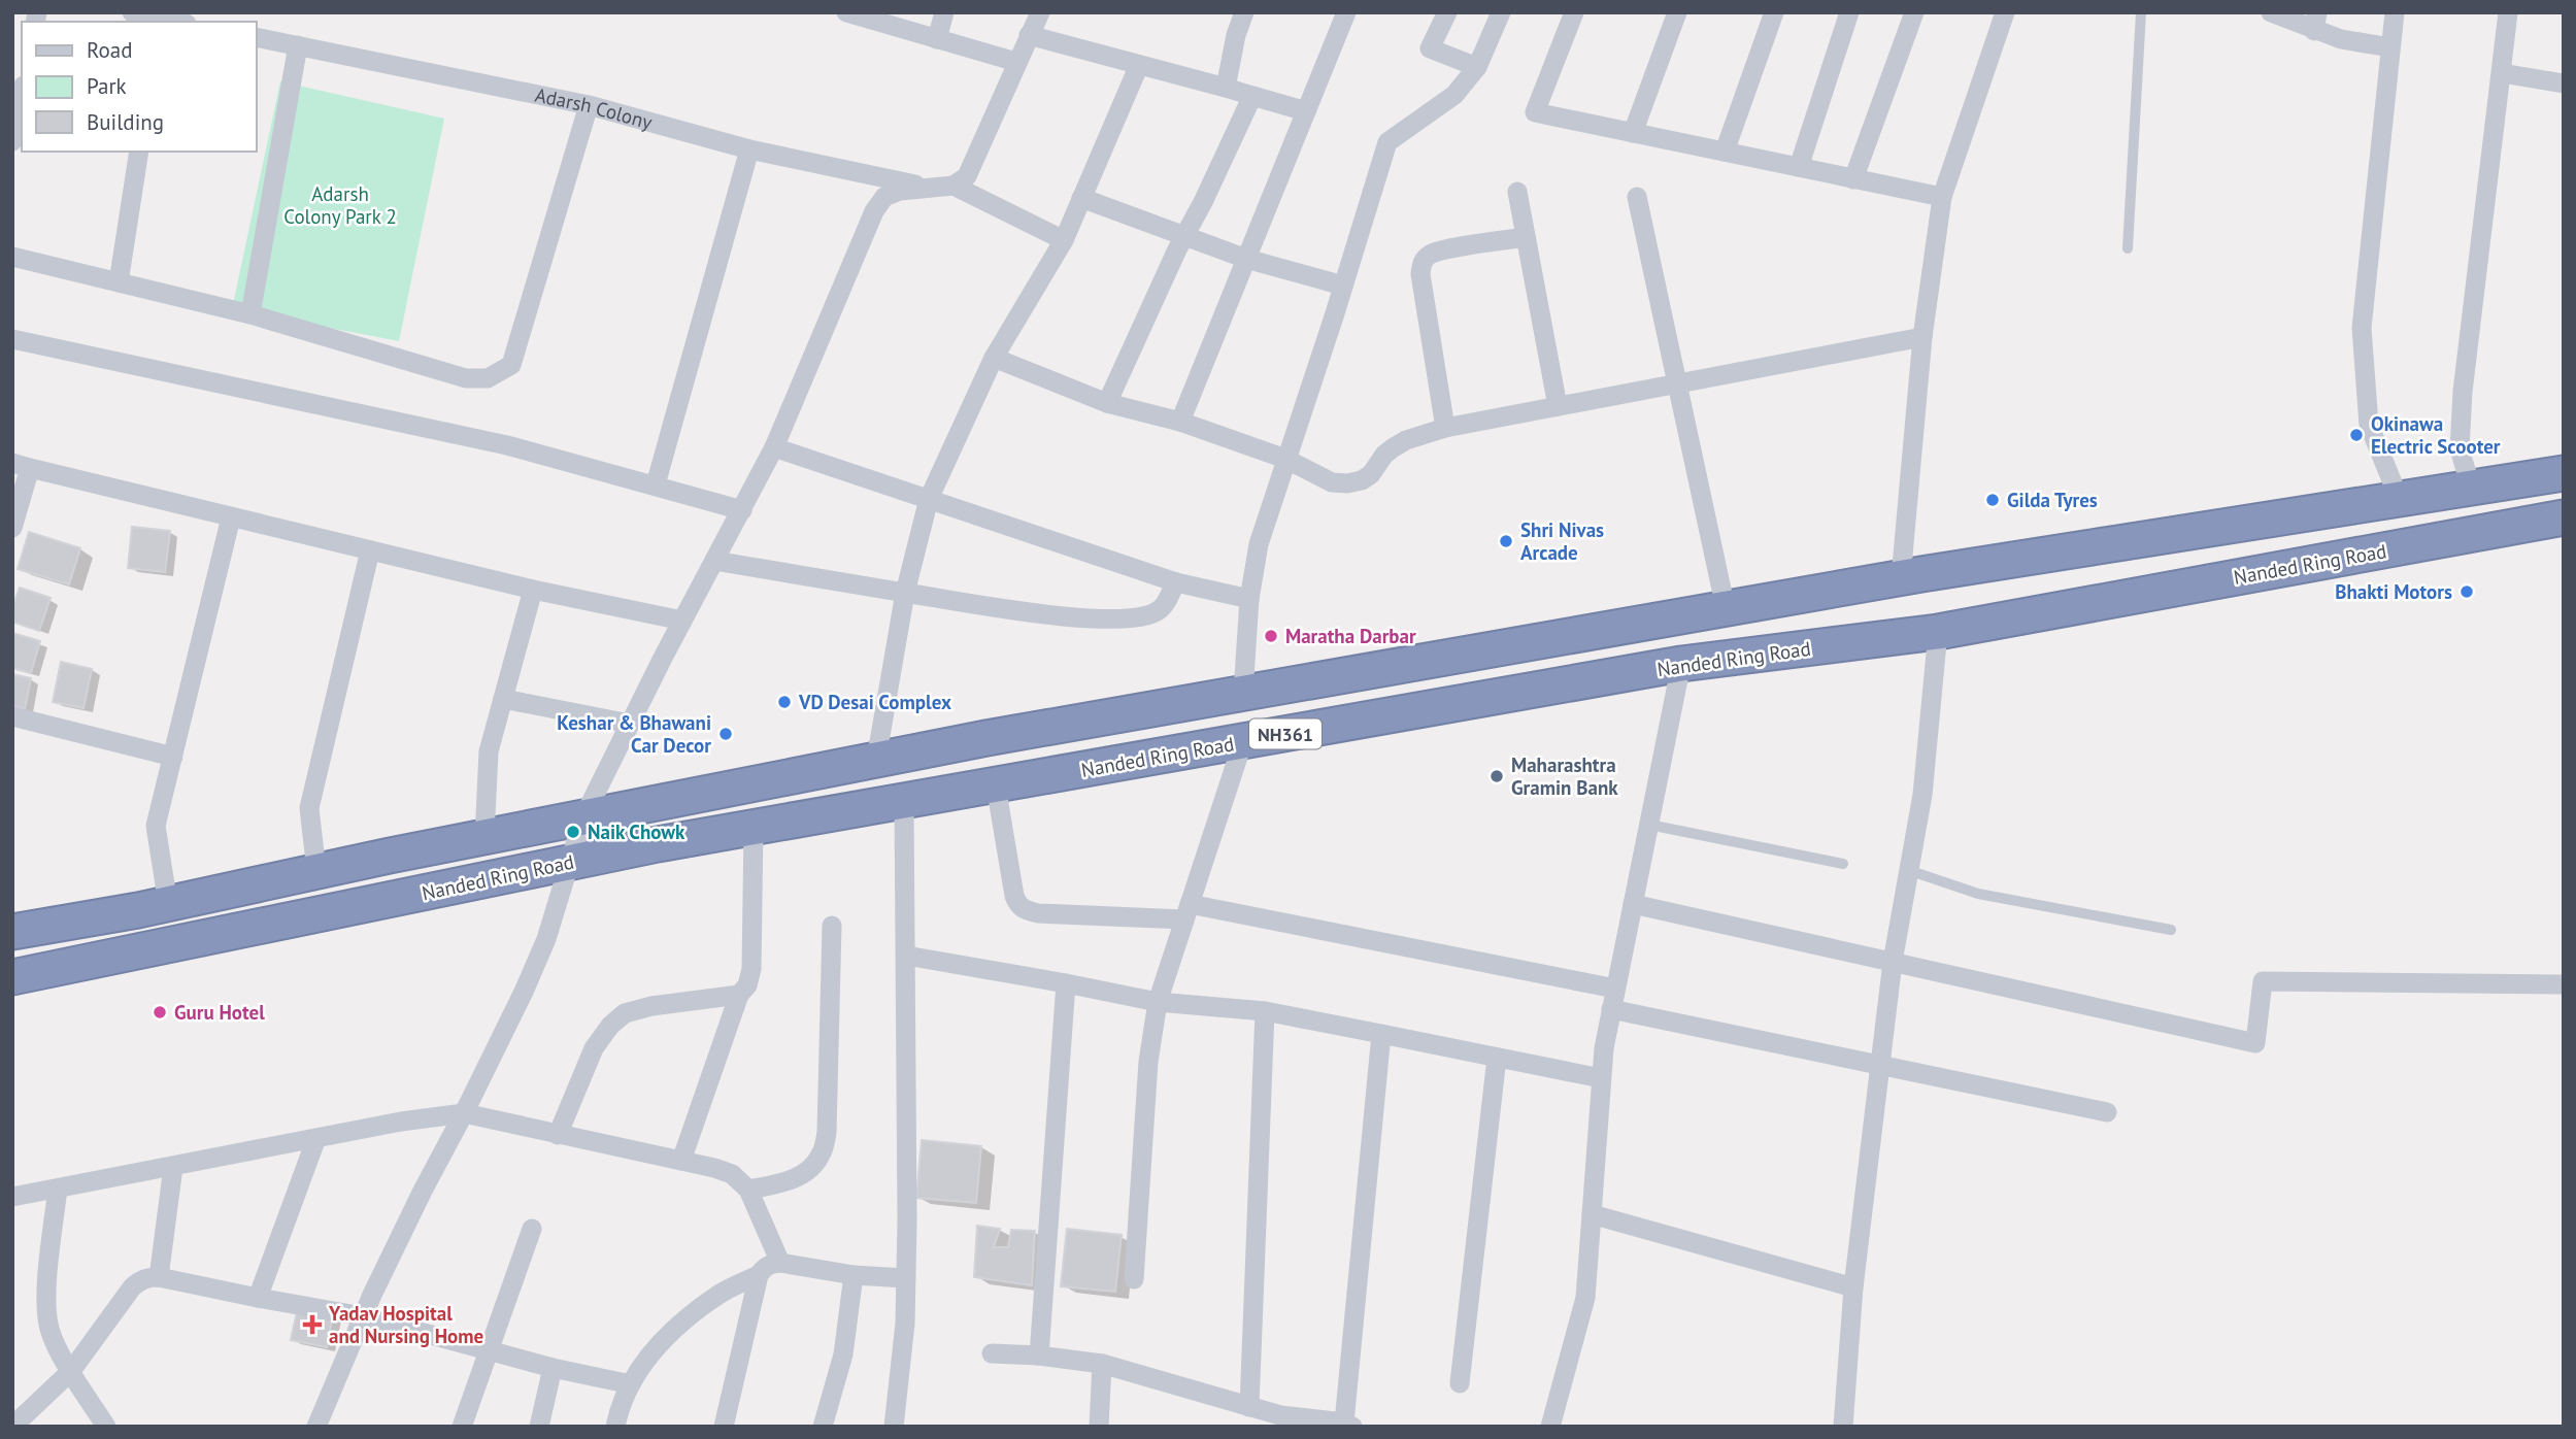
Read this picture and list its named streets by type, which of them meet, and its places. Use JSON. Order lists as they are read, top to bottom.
{
  "streets": {
    "highway": ["Nanded Ring Road", "NH361"],
    "street": ["Adarsh Colony"]
  },
  "parks": ["Adarsh Colony Park 2"],
  "places": {
    "other": [
      "Okinawa Electric Scooter",
      "Gilda Tyres",
      "Shri Nivas Arcade",
      "Bhakti Motors",
      "Maratha Darbar",
      "VD Desai Complex",
      "Keshar & Bhawani Car Decor",
      "Maharashtra Gramin Bank",
      "Naik Chowk",
      "Guru Hotel"
    ],
    "health": ["Yadav Hospital and Nursing Home"]
  },
  "legend": ["Road", "Park", "Building"]
}
